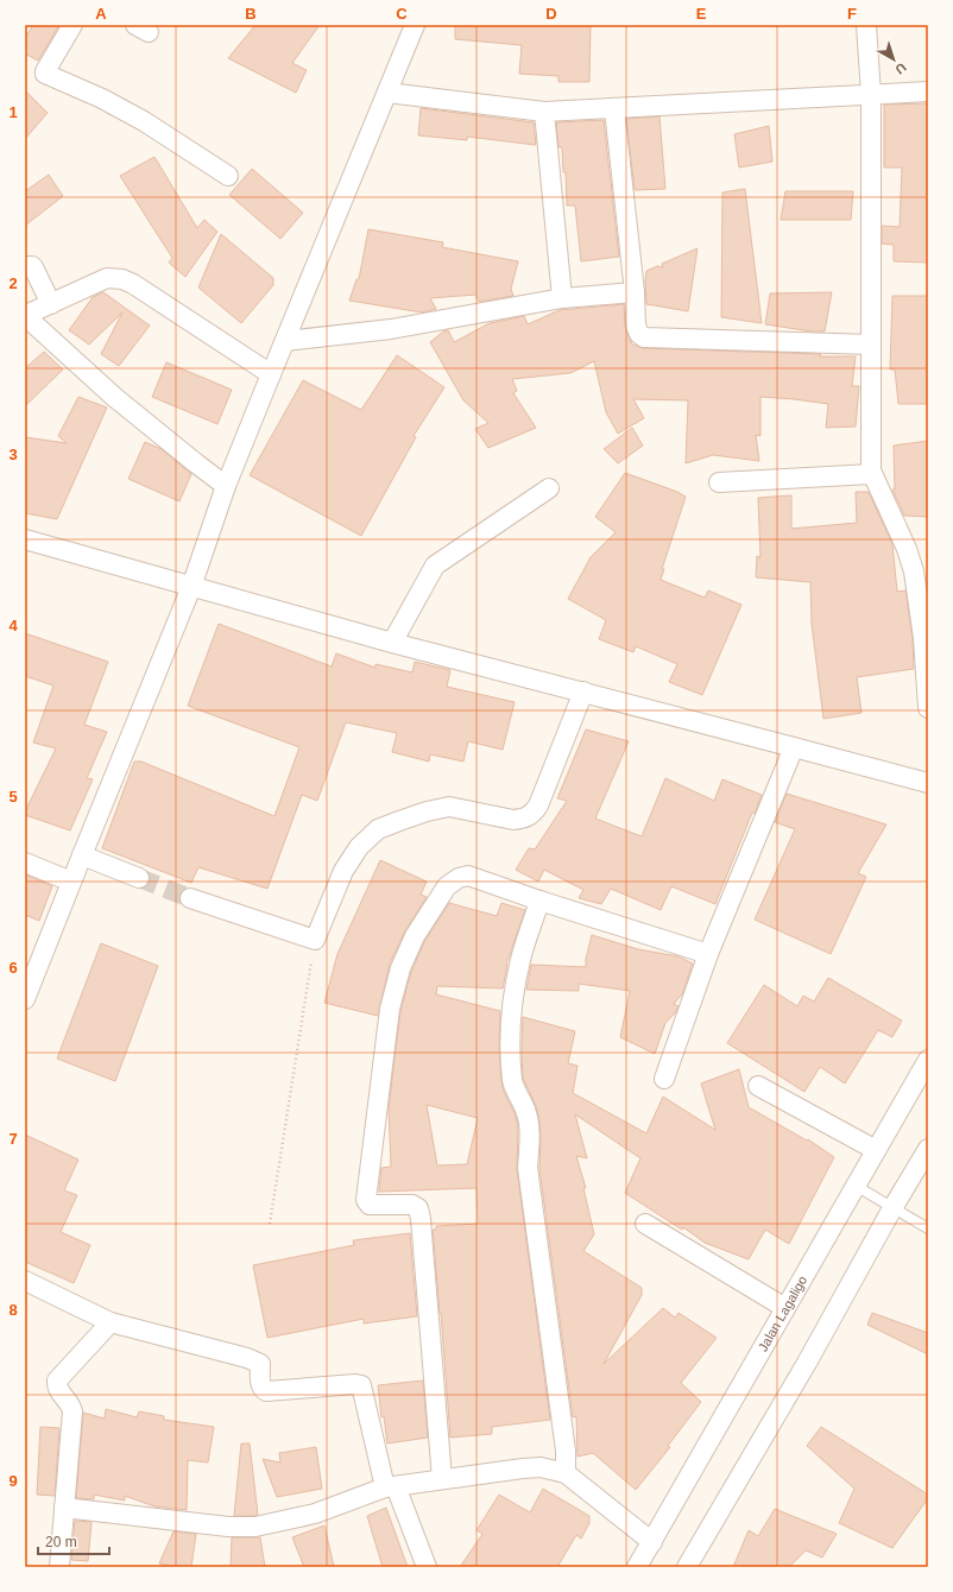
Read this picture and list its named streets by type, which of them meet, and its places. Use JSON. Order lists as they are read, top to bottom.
{
  "streets": {
    "street": ["Jalan Lagaligo"]
  },
  "scale_bar": "20 m",
  "north": "bottom right",
  "grid": {
    "columns": [
      "A",
      "B",
      "C",
      "D",
      "E",
      "F"
    ],
    "rows": [
      "1",
      "2",
      "3",
      "4",
      "5",
      "6",
      "7",
      "8",
      "9"
    ]
  }
}
